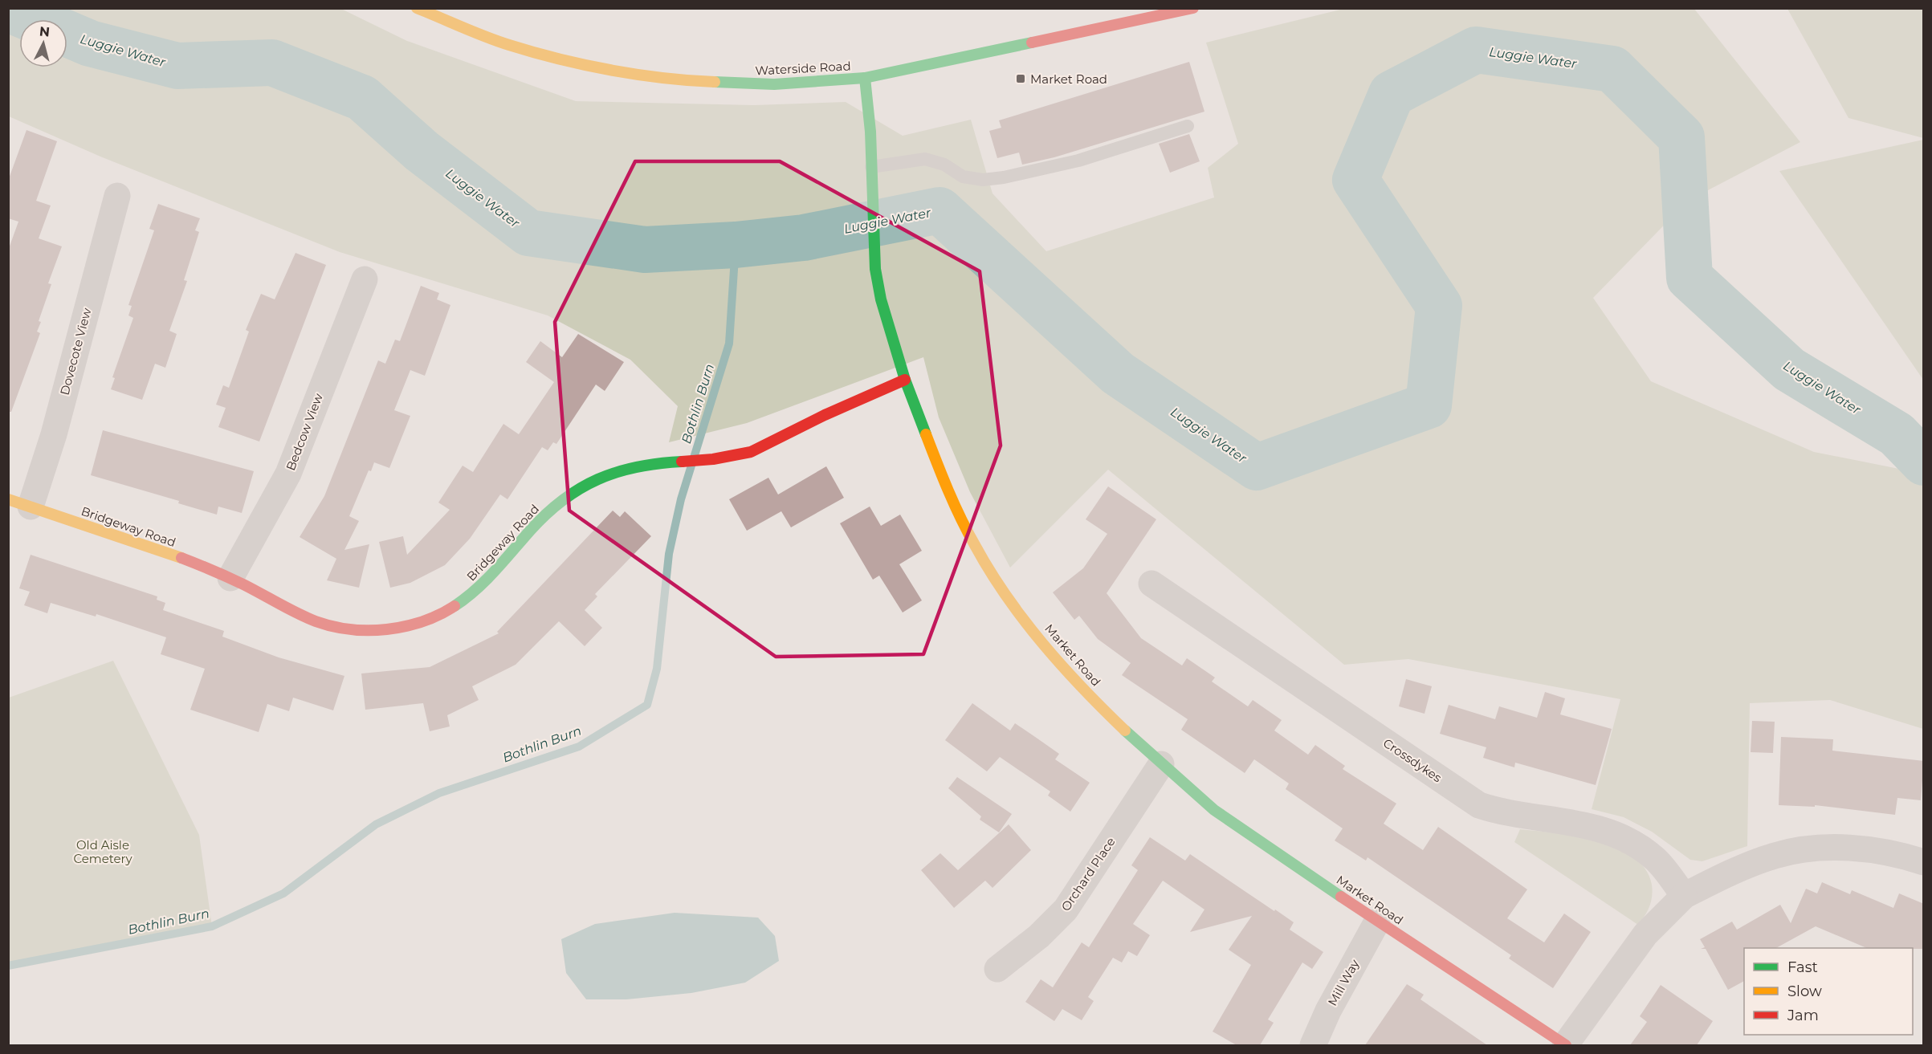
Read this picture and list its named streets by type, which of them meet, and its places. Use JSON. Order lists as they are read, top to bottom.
{
  "streets": {
    "street": [
      "Waterside Road",
      "Dovecote View",
      "Bedcow View",
      "Bridgeway Road",
      "Market Road",
      "Crossdykes",
      "Orchard Place",
      "Mill Way"
    ]
  },
  "crossings": [
    ["Waterside Road", "Market Road"],
    ["Dovecote View", "Bridgeway Road"],
    ["Bedcow View", "Bridgeway Road"],
    ["Bridgeway Road", "Market Road"],
    ["Market Road", "Orchard Place"],
    ["Market Road", "Mill Way"]
  ],
  "water": ["Luggie Water", "Bothlin Burn"],
  "parks": ["Old Aisle Cemetery"],
  "places": {
    "transit": ["Market Road"]
  },
  "legend": ["Fast", "Slow", "Jam"],
  "north": "top"
}
